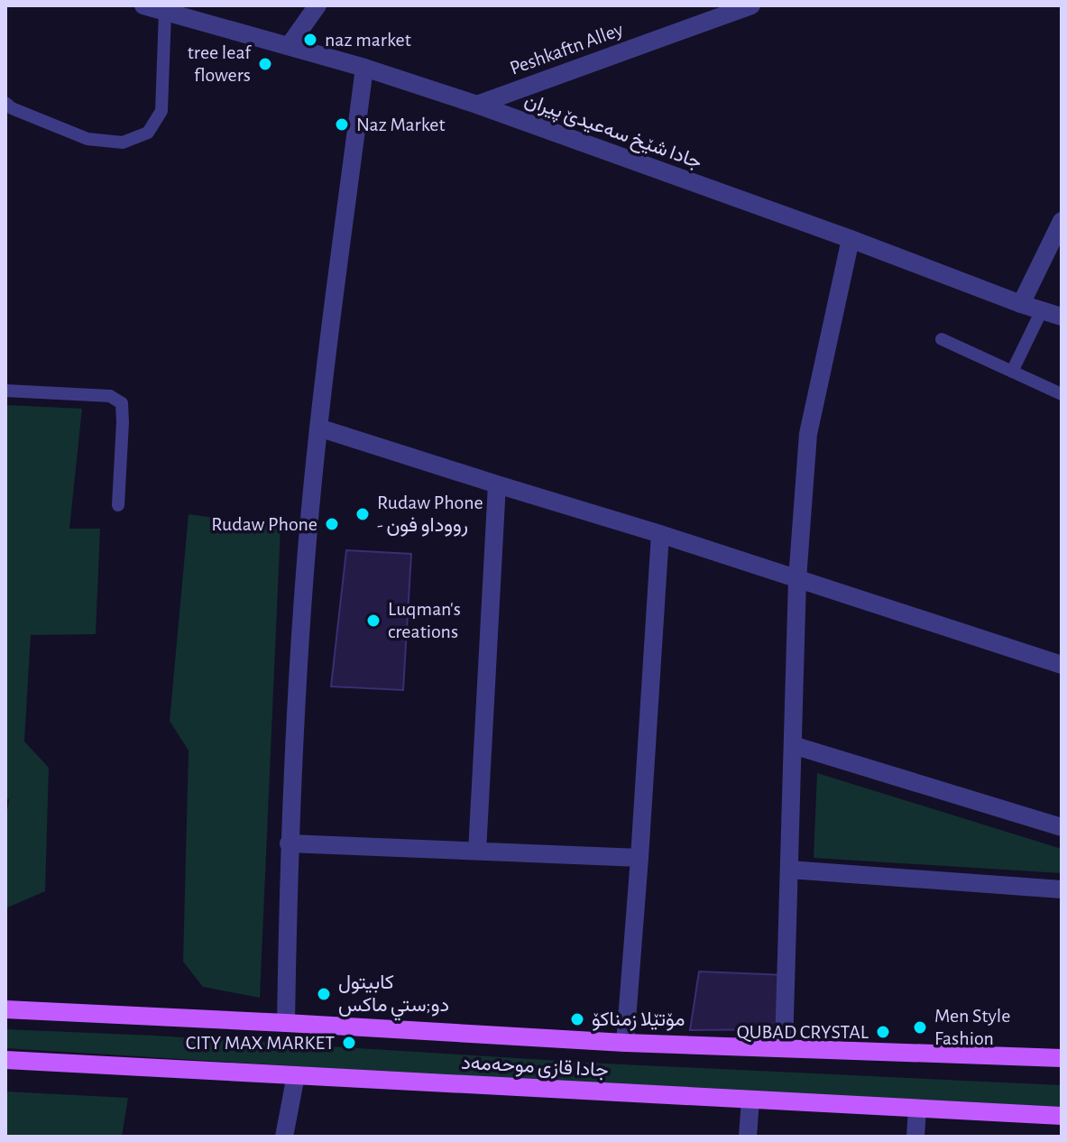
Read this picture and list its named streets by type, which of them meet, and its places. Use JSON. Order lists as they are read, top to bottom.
{
  "streets": {
    "main road": ["جادا قازی موحەمەد"],
    "street": ["Peshkaftn Alley", "جادا شێخ سەعیدێ پیران"]
  },
  "crossings": [
    ["Peshkaftn Alley", "جادا شێخ سەعیدێ پیران"]
  ],
  "places": [
    "naz market",
    "tree leaf flowers",
    "Naz Market",
    "Rudaw Phone - رووداو فون",
    "Rudaw Phone",
    "Luqman's creations",
    "كابيتول دو;ستي ماكس",
    "مۆتێلا زمناکۆ",
    "Men Style Fashion",
    "QUBAD CRYSTAL",
    "CITY MAX MARKET"
  ]
}
